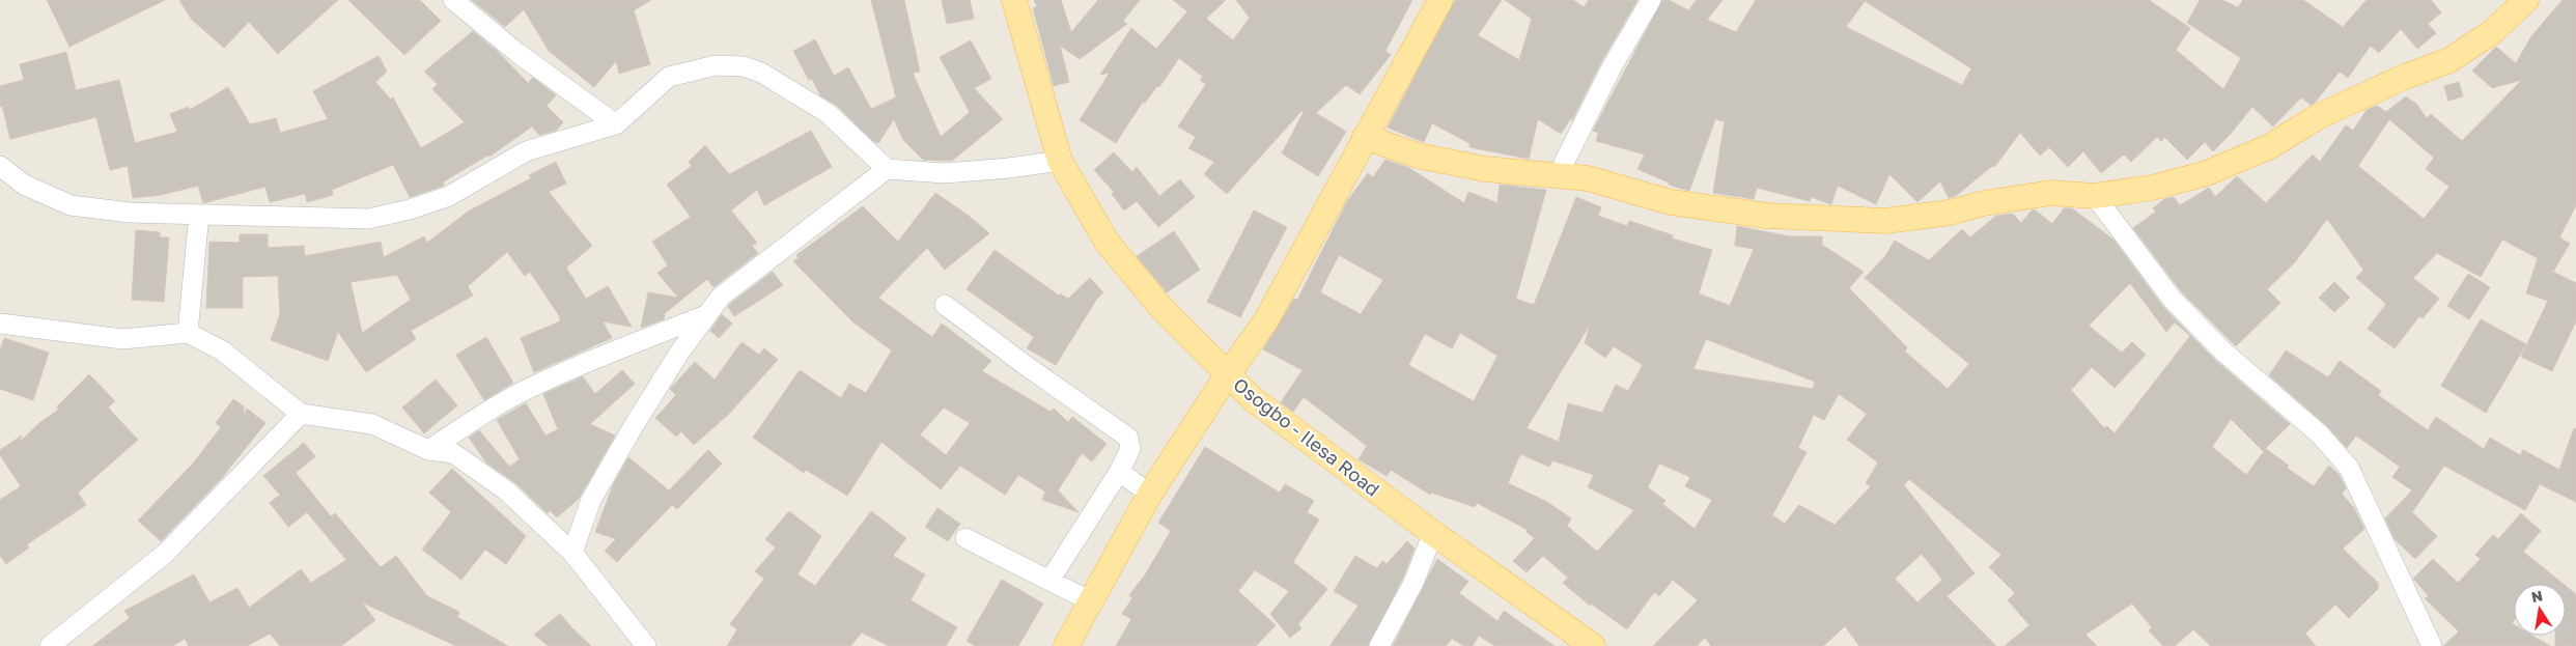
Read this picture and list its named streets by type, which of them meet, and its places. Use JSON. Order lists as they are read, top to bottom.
{
  "streets": {
    "main road": ["Osogbo - Ilesa Road"]
  },
  "north": "top"
}
